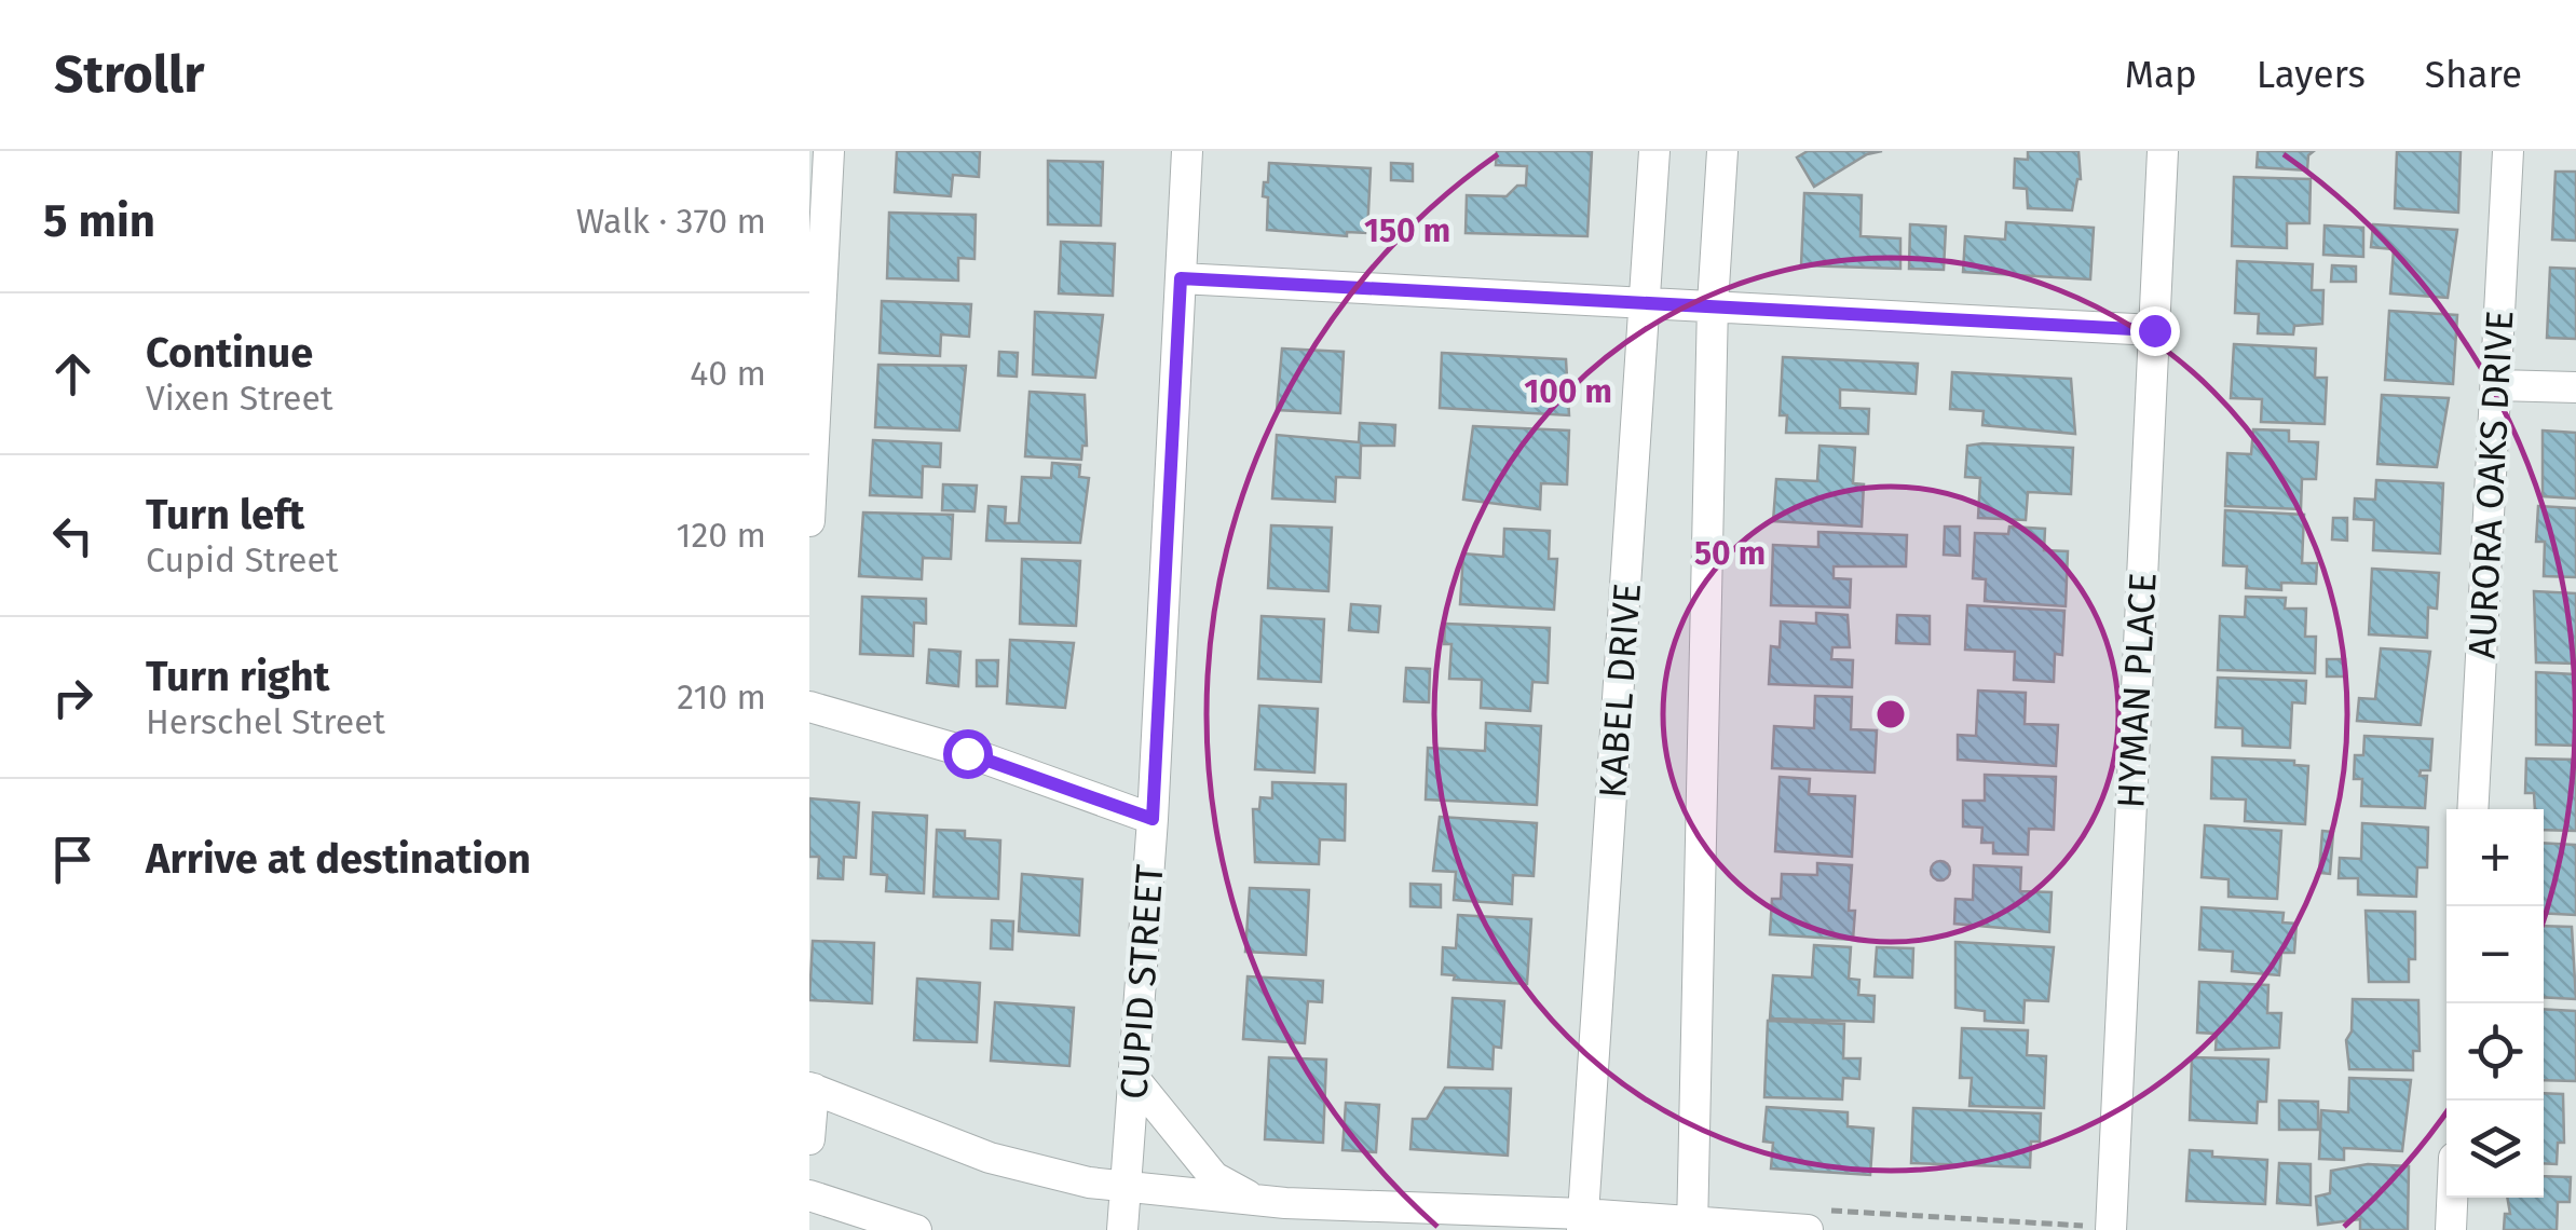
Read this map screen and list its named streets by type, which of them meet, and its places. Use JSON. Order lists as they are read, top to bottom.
{
  "streets": {
    "street": [
      "AURORA OAKS DRIVE",
      "KABEL DRIVE",
      "HYMAN PLACE",
      "CUPID STREET"
    ]
  },
  "page": {
    "header": "Strollr",
    "nav": ["Map", "Layers", "Share"],
    "heading": ["5 min", "Walk · 370 m"],
    "list": [
      ["Continue", "Vixen Street", "40 m"],
      ["Turn left", "Cupid Street", "120 m"],
      ["Turn right", "Herschel Street", "210 m"],
      "Arrive at destination"
    ],
    "map_buttons": ["+", "−"]
  },
  "rings": ["150 m", "100 m", "50 m"]
}
